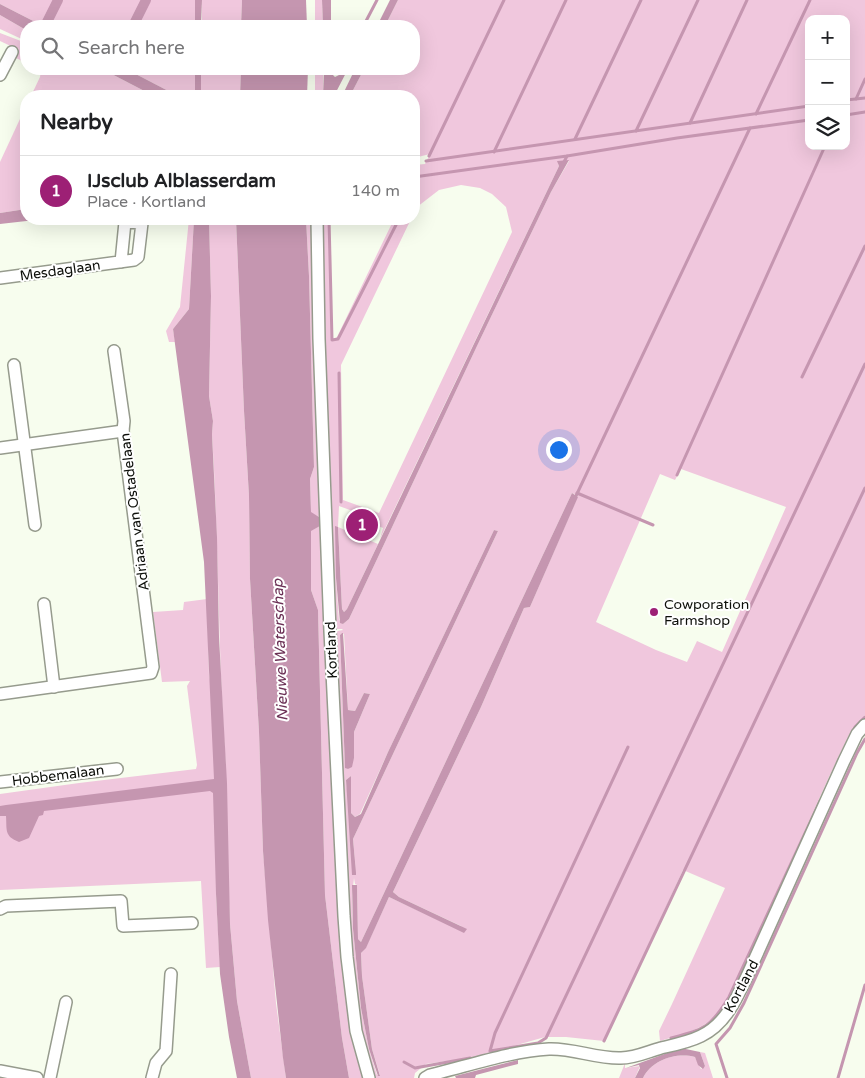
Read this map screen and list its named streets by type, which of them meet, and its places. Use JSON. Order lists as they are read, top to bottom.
{
  "streets": {
    "street": [
      "Mesdaglaan",
      "Adriaan van Ostadelaan",
      "Kortland",
      "Hobbemalaan"
    ]
  },
  "water": ["Nieuwe Waterschap"],
  "places": ["Cowporation Farmshop"],
  "page": {
    "map_buttons": ["+", "−"],
    "search": "Search here",
    "heading": "Nearby",
    "list": [
      {
        "mark": "1",
        "name": "IJsclub Alblasserdam",
        "note": "Place · Kortland",
        "value": "140 m"
      }
    ],
    "pins": "1"
  }
}
